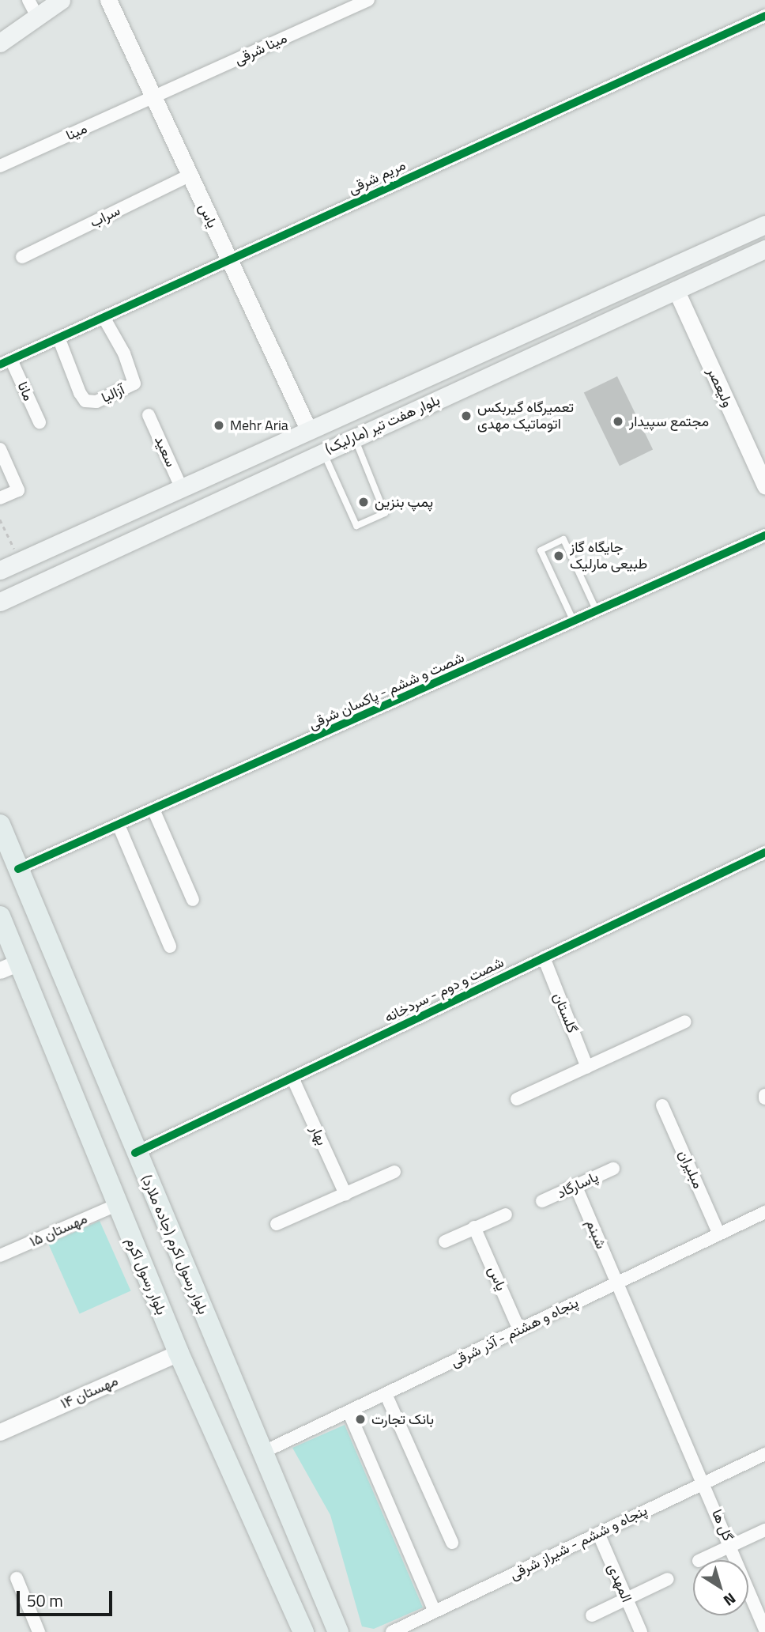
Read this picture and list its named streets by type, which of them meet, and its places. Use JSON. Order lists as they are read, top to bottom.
{
  "streets": {
    "main road": ["بلوار هفت تیر (مارلیک)", "بلوار رسول اکرم (جاده ملارد)", "بلوار رسول اکرم"],
    "street": [
      "مینا شرقی",
      "مینا",
      "مریم شرقی",
      "یاس",
      "سراب",
      "ولیعصر",
      "مانا",
      "آزالیا",
      "سعید",
      "شصت و ششم - پاکسان شرقی",
      "شصت و دوم - سردخانه",
      "گلستان",
      "بهار",
      "مبلیران",
      "پاسارگاد",
      "مهستان ۱۵",
      "شبنم",
      "پنجاه و هشتم - آذر شرقی",
      "مهستان ۱۴",
      "گل ها",
      "پنجاه و ششم - شیراز شرقی",
      "المهدی"
    ]
  },
  "crossings": [
    ["مینا شرقی", "مینا"],
    ["مینا شرقی", "یاس"],
    ["مینا", "یاس"],
    ["مریم شرقی", "یاس"],
    ["مریم شرقی", "مانا"],
    ["مریم شرقی", "آزالیا"],
    ["یاس", "سراب"],
    ["یاس", "بلوار هفت تیر (مارلیک)"],
    ["یاس", "پنجاه و هشتم - آذر شرقی"],
    ["ولیعصر", "بلوار هفت تیر (مارلیک)"],
    ["بلوار هفت تیر (مارلیک)", "سعید"],
    ["شصت و ششم - پاکسان شرقی", "بلوار رسول اکرم (جاده ملارد)"],
    ["شصت و دوم - سردخانه", "گلستان"],
    ["شصت و دوم - سردخانه", "بهار"],
    ["شصت و دوم - سردخانه", "بلوار رسول اکرم (جاده ملارد)"],
    ["مبلیران", "پنجاه و هشتم - آذر شرقی"],
    ["پاسارگاد", "شبنم"],
    ["مهستان ۱۵", "بلوار رسول اکرم"],
    ["شبنم", "پنجاه و هشتم - آذر شرقی"],
    ["شبنم", "گل ها"],
    ["شبنم", "پنجاه و ششم - شیراز شرقی"],
    ["بلوار رسول اکرم (جاده ملارد)", "پنجاه و هشتم - آذر شرقی"],
    ["بلوار رسول اکرم", "مهستان ۱۴"],
    ["گل ها", "پنجاه و ششم - شیراز شرقی"],
    ["پنجاه و ششم - شیراز شرقی", "المهدی"]
  ],
  "places": [
    "تعمیرگاه گیربکس اتوماتیک مهدی",
    "مجتمع سپیدار",
    "Mehr Aria",
    "پمپ بنزین",
    "جایگاه گاز طبیعی مارلیک",
    "بانک تجارت"
  ],
  "scale_bar": "50 m",
  "north": "bottom right"
}
